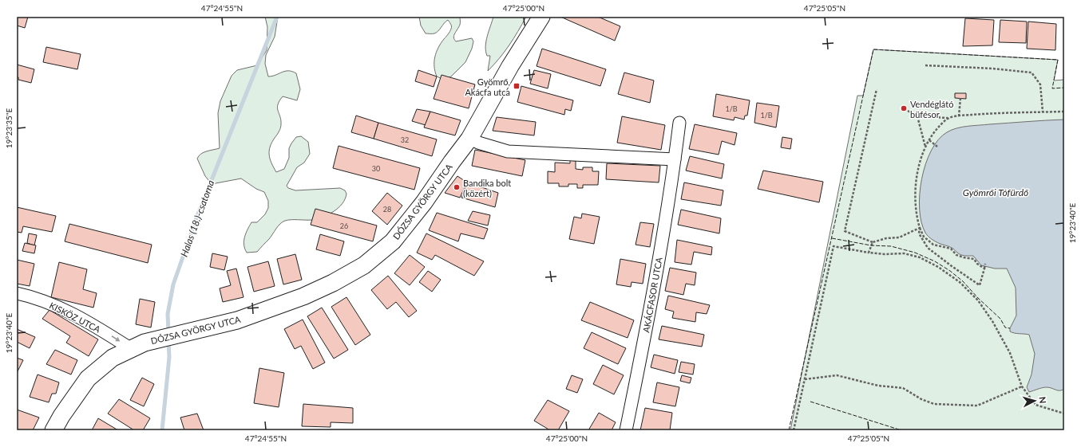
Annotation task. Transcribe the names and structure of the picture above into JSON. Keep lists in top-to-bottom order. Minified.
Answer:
{"streets":{"main road":["DÓZSA GYÖRGY UTCA"],"street":["AKÁCFASOR UTCA","KISKÖZ UTCA"]},"crossings":[["DÓZSA GYÖRGY UTCA","KISKÖZ UTCA"]],"one_way":["KISKÖZ UTCA"],"water":["Gyömrői Tófürdő","Halas (18.)-csatorna"],"places":{"transit":["Gyömrő, Akácfa utca"],"other":["Vendéglátó büfésor","Bandika bolt (közért)"]},"house_numbers":["1/B","1/B","32","30","28","26"],"north":"right","coordinates":["47°24'55\"N","47°25'00\"N","47°25'05\"N","19°23'35\"E","19°23'40\"E"]}
